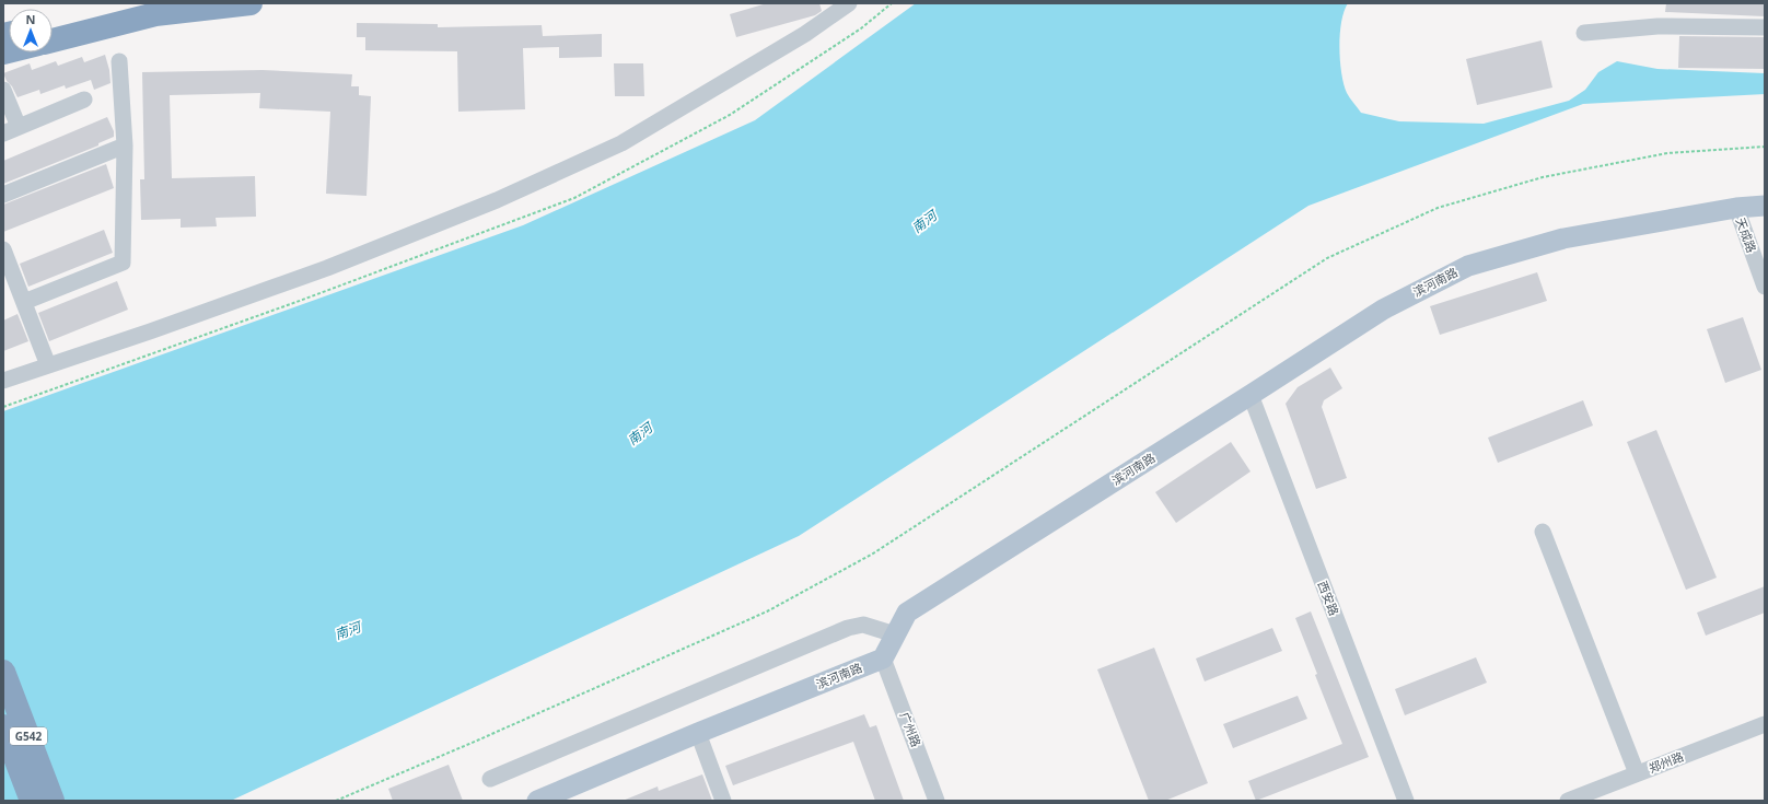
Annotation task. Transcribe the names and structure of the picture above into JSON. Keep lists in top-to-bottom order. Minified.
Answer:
{"streets":{"highway":["G542"],"main road":["滨河南路"],"street":["天成路","西安路","广州路","郑州路"]},"crossings":[["天成路","滨河南路"],["滨河南路","西安路"],["滨河南路","广州路"]],"water":["南河"],"north":"top"}
